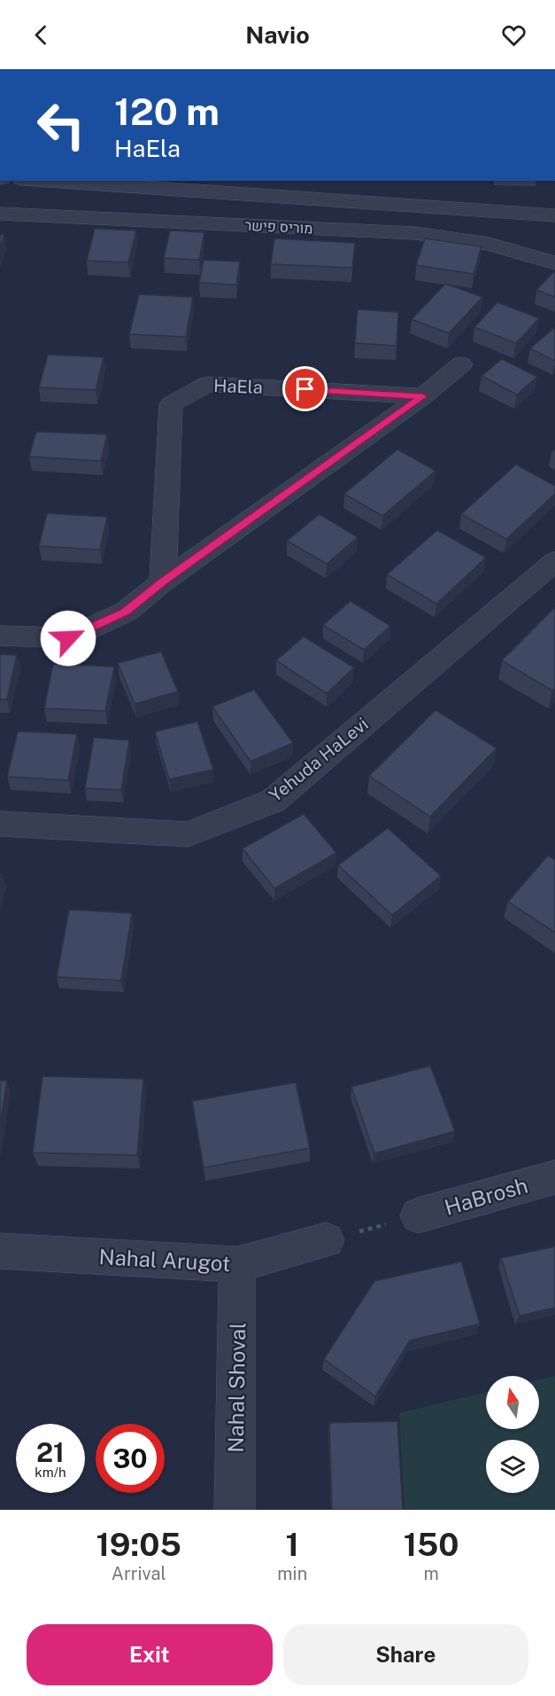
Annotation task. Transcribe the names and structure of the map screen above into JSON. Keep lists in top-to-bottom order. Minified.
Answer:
{"streets":{"street":["מוריס פישר","HaEla","Yehuda HaLevi","HaBrosh","Nahal Arugot","Nahal Shoval"]},"crossings":[["Nahal Arugot","Nahal Shoval"]],"north":"top","page":{"header":"Navio","turn":["120 m","HaEla"],"speed":"21 km/h","limit":"30","eta":["19:05","Arrival","1","min","150","m"],"buttons":["Exit","Share"]}}
